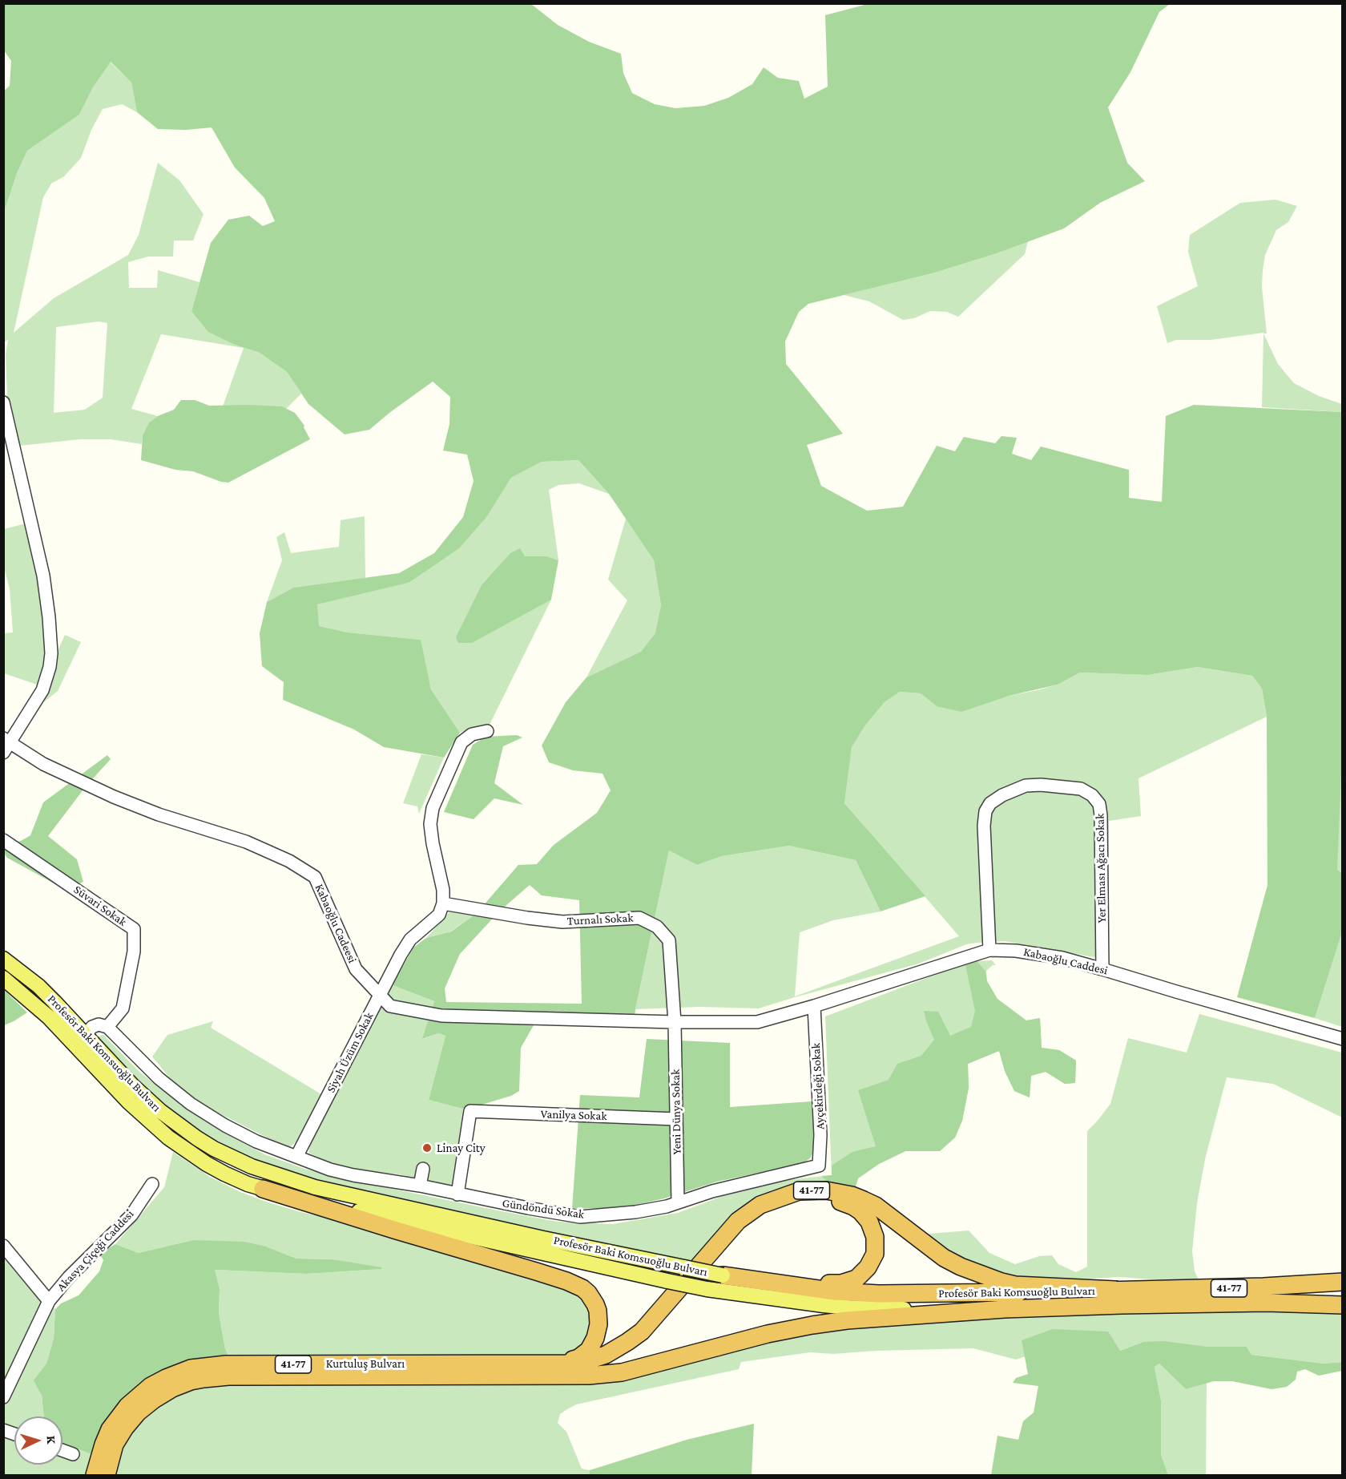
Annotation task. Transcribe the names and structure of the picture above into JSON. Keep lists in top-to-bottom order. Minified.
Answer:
{"streets":{"highway":["Profesör Baki Komsuoğlu Bulvarı","41-77","Kurtuluş Bulvarı"],"street":["Yer Elması Ağacı Sokak","Süvari Sokak","Turnalı Sokak","Kabaoğlu Cadeesi","Kabaoğlu Caddesi","Siyah Üzüm Sokak","Ayçekirdeği Sokak","Yeni Dünya Sokak","Vanilya Sokak","Gündöndü Sokak","Akasya Çiçeği Caddesi"]},"crossings":[["Yer Elması Ağacı Sokak","Kabaoğlu Caddesi"],["Turnalı Sokak","Kabaoğlu Cadeesi"],["Turnalı Sokak","Kabaoğlu Caddesi"],["Turnalı Sokak","Siyah Üzüm Sokak"],["Turnalı Sokak","Yeni Dünya Sokak"],["Kabaoğlu Cadeesi","Kabaoğlu Caddesi"],["Kabaoğlu Cadeesi","Siyah Üzüm Sokak"],["Kabaoğlu Cadeesi","Yeni Dünya Sokak"],["Kabaoğlu Caddesi","Ayçekirdeği Sokak"],["Kabaoğlu Caddesi","Yeni Dünya Sokak"],["Siyah Üzüm Sokak","Gündöndü Sokak"],["Profesör Baki Komsuoğlu Bulvarı","41-77"],["Ayçekirdeği Sokak","Gündöndü Sokak"],["Yeni Dünya Sokak","Vanilya Sokak"],["Yeni Dünya Sokak","Gündöndü Sokak"],["Vanilya Sokak","Gündöndü Sokak"],["41-77","Kurtuluş Bulvarı"]],"places":["Linay City"],"north":"right"}
